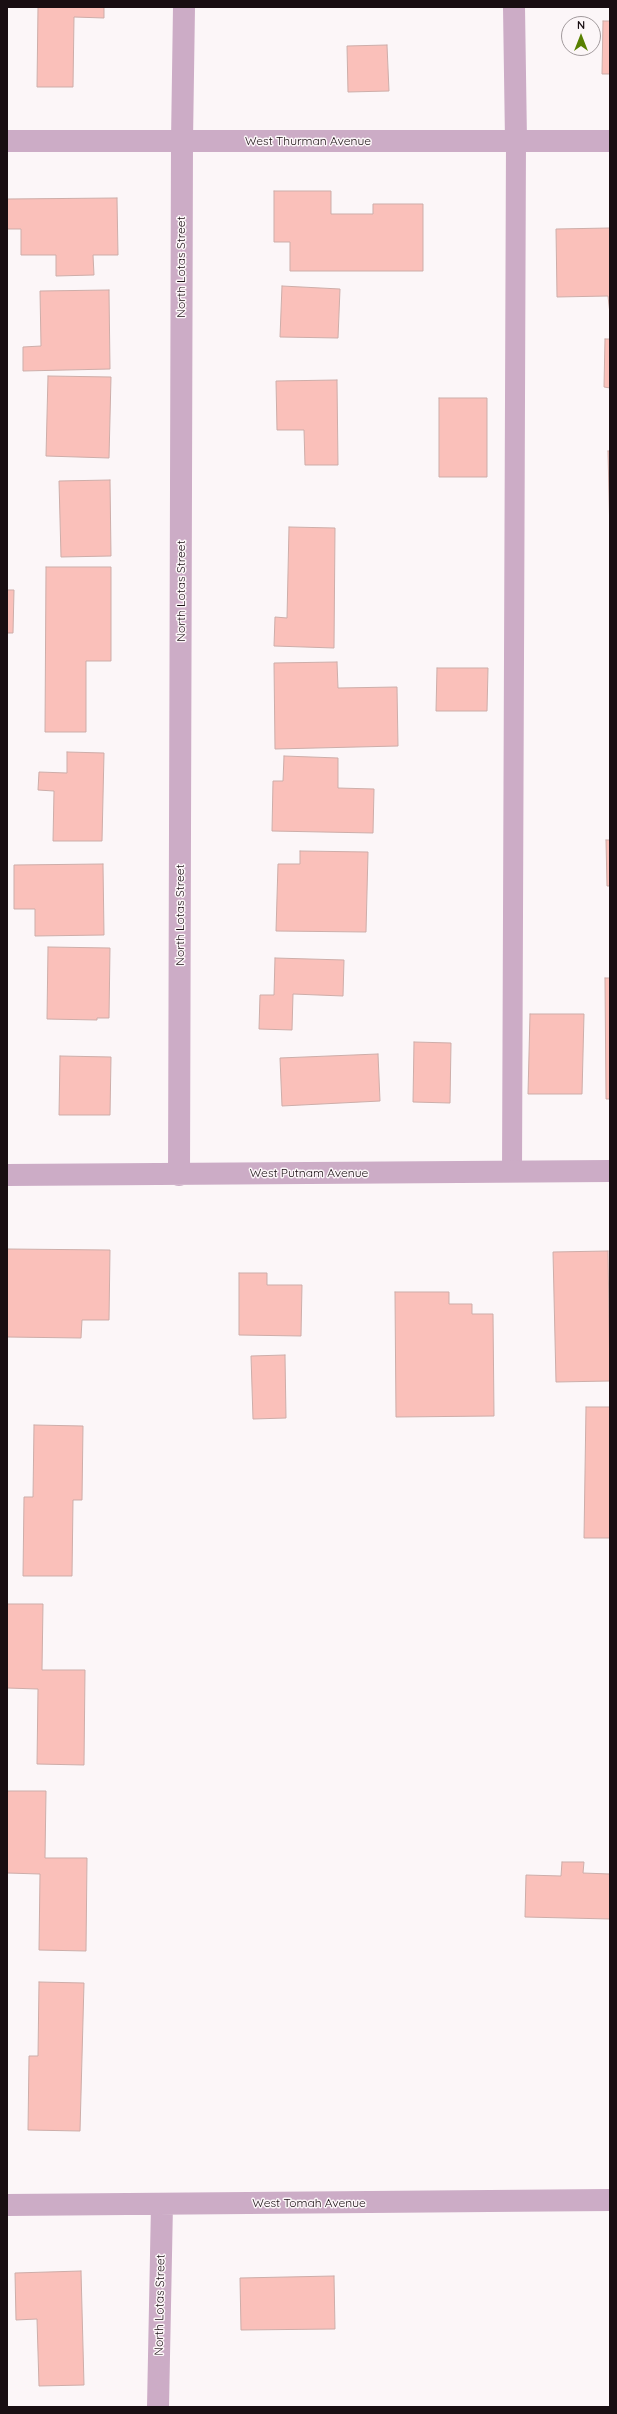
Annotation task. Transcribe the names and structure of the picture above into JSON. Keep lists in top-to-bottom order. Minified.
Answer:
{"streets":{"street":["West Thurman Avenue","North Lotas Street","West Putnam Avenue","West Tomah Avenue"]},"crossings":[["West Thurman Avenue","North Lotas Street"],["North Lotas Street","West Putnam Avenue"],["North Lotas Street","West Tomah Avenue"]],"north":"top"}
